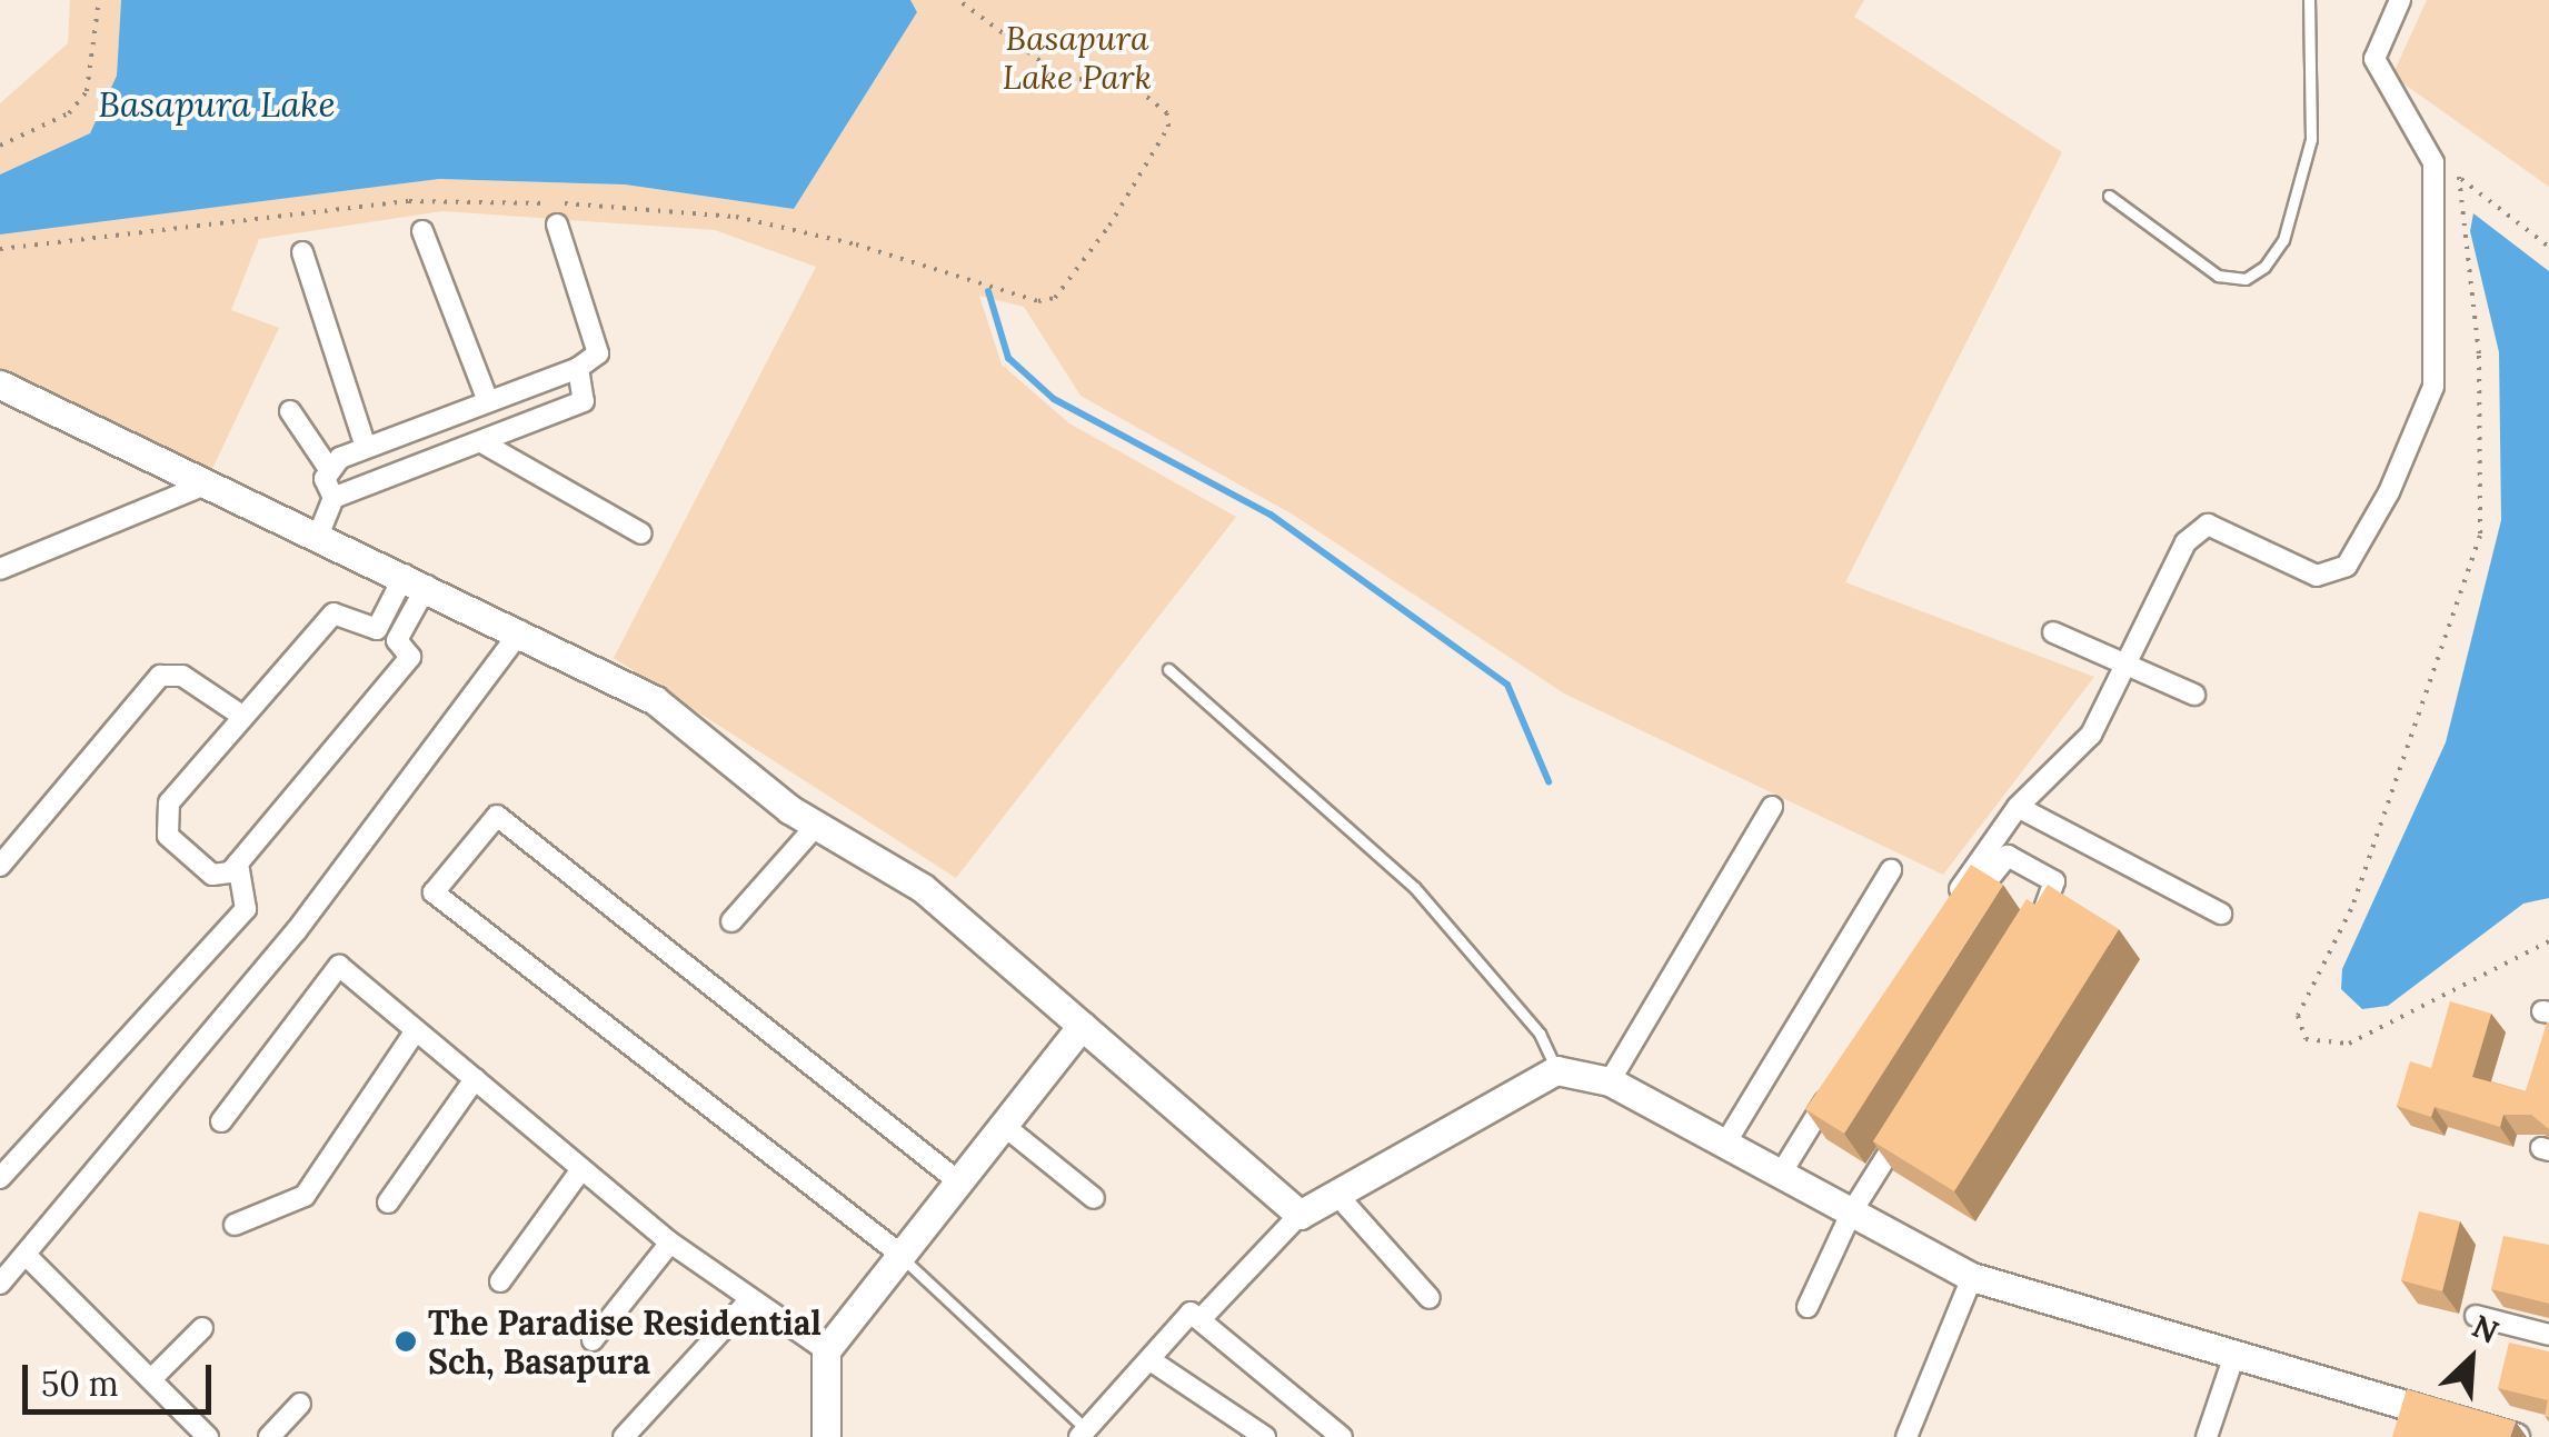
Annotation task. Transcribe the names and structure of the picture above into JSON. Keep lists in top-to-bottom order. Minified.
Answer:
{"water":["Basapura Lake"],"parks":["Basapura Lake Park"],"places":["The Paradise Residential Sch, Basapura"],"scale_bar":"50 m","north":"top right"}
